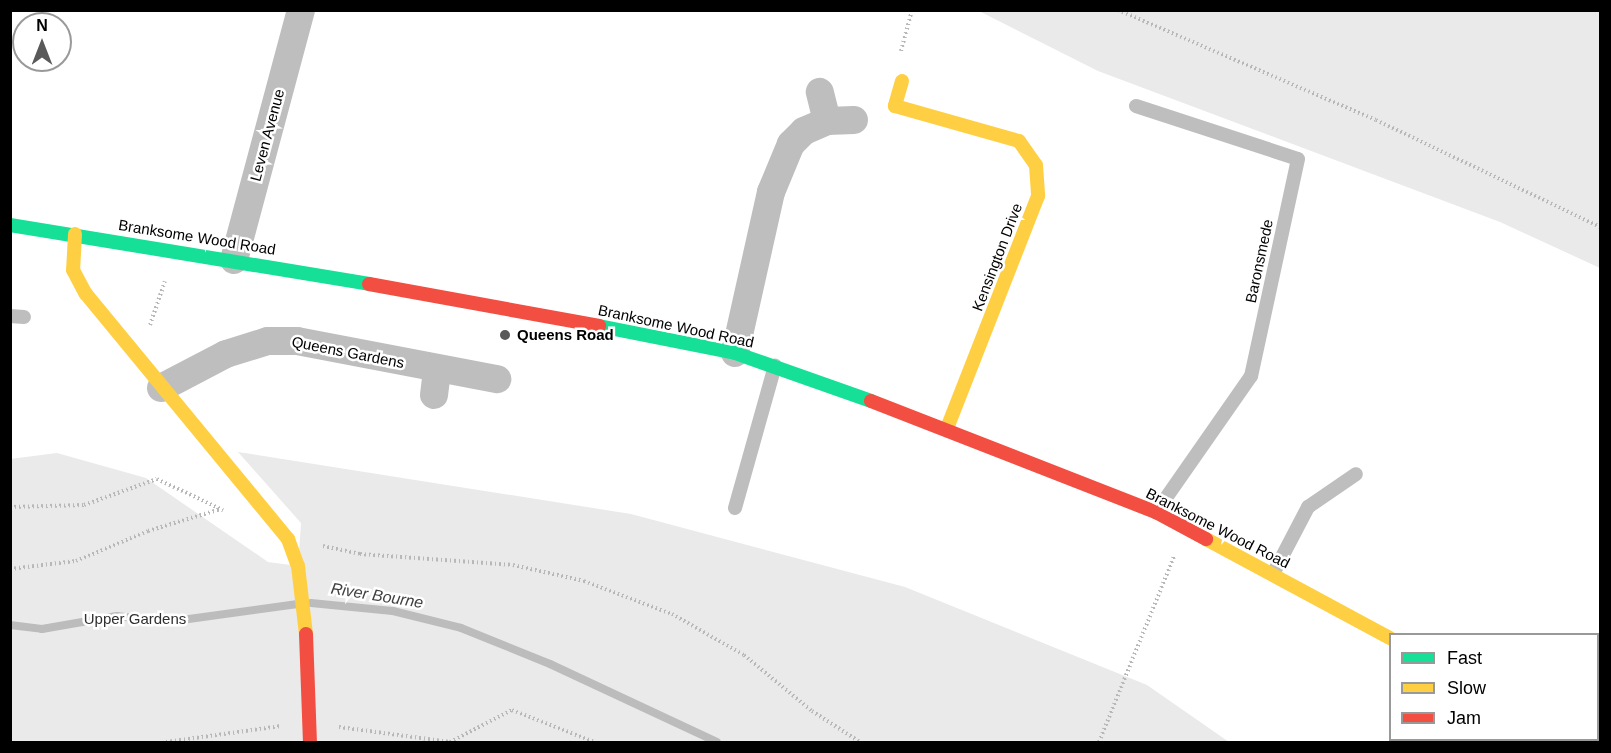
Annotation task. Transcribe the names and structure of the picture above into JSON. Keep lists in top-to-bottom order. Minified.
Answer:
{"streets":{"street":["Leven Avenue","Branksome Wood Road","Kensington Drive","Queens Gardens"],"lane":["Baronsmede"]},"crossings":[["Leven Avenue","Branksome Wood Road"],["Branksome Wood Road","Kensington Drive"],["Branksome Wood Road","Baronsmede"]],"water":["River Bourne"],"parks":["Upper Gardens"],"places":["Queens Road"],"legend":["Fast","Slow","Jam"],"north":"top"}
